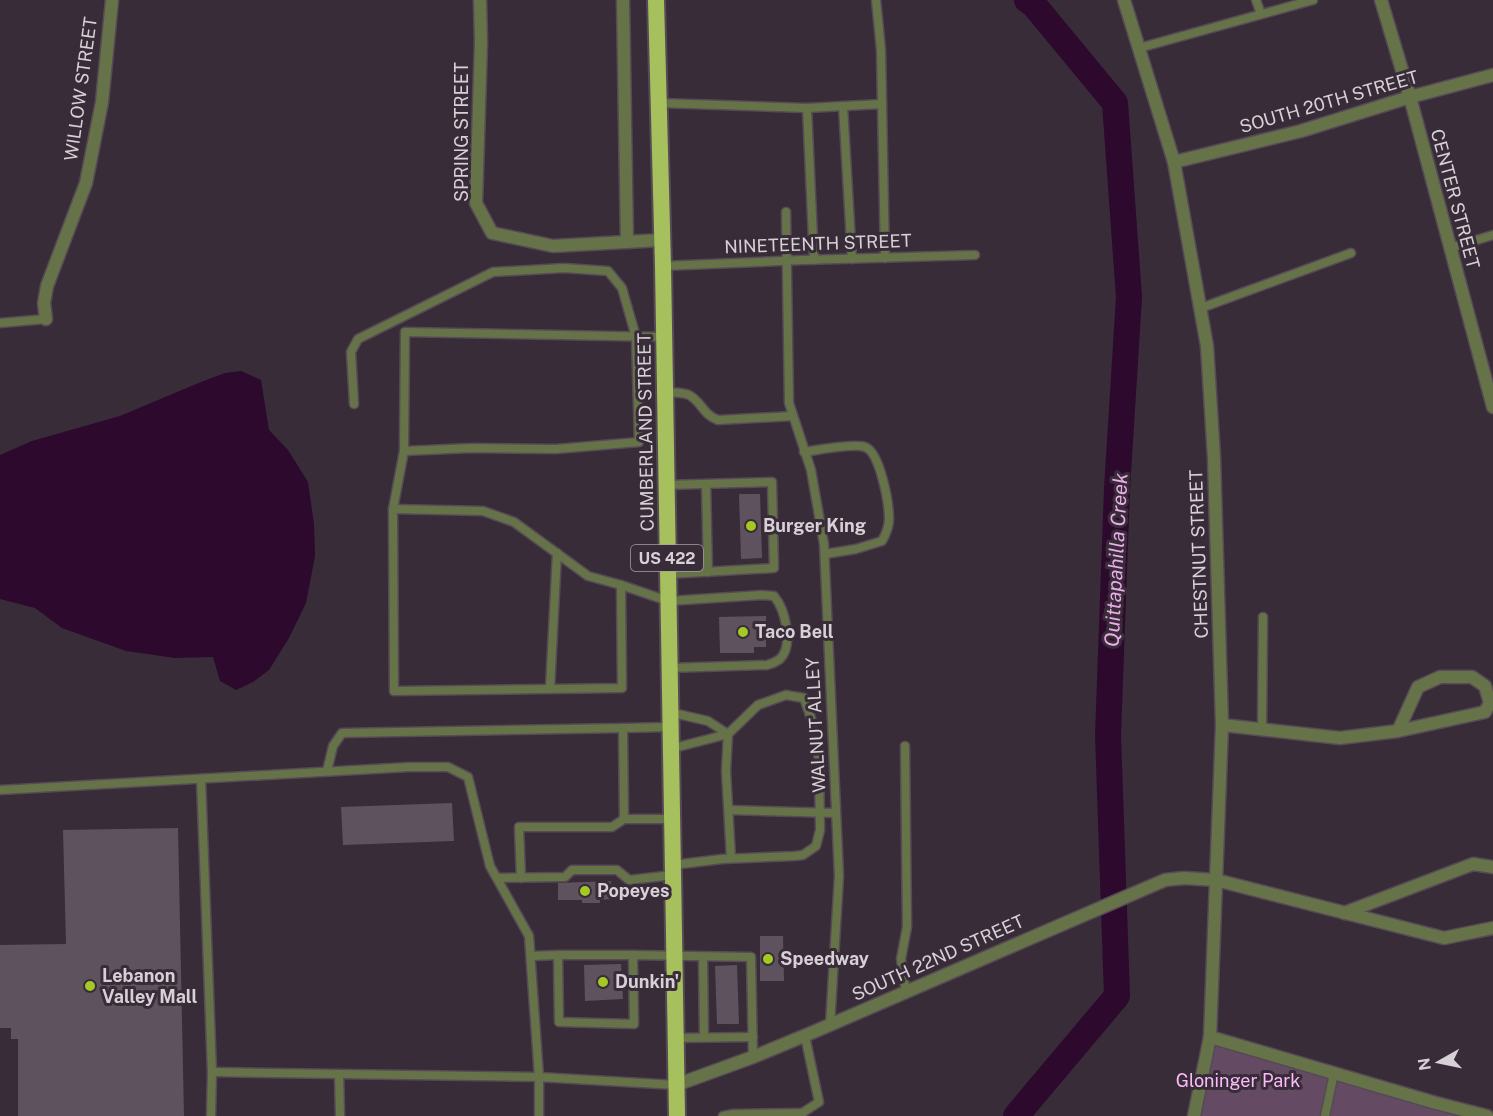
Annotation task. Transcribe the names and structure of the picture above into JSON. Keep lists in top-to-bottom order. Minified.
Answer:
{"streets":{"highway":["CUMBERLAND STREET","US 422"],"street":["WILLOW STREET","SOUTH 20TH STREET","SPRING STREET","CENTER STREET","CHESTNUT STREET","SOUTH 22ND STREET"],"lane":["NINETEENTH STREET","WALNUT ALLEY"]},"crossings":[["SOUTH 20TH STREET","CENTER STREET"],["SOUTH 20TH STREET","CHESTNUT STREET"],["SPRING STREET","CUMBERLAND STREET"],["NINETEENTH STREET","CUMBERLAND STREET"],["NINETEENTH STREET","WALNUT ALLEY"],["CUMBERLAND STREET","SOUTH 22ND STREET"],["CHESTNUT STREET","SOUTH 22ND STREET"],["WALNUT ALLEY","SOUTH 22ND STREET"]],"water":["Quittapahilla Creek"],"parks":["Gloninger Park"],"places":["Burger King","Taco Bell","Popeyes","Speedway","Dunkin'","Lebanon Valley Mall"],"north":"left"}
